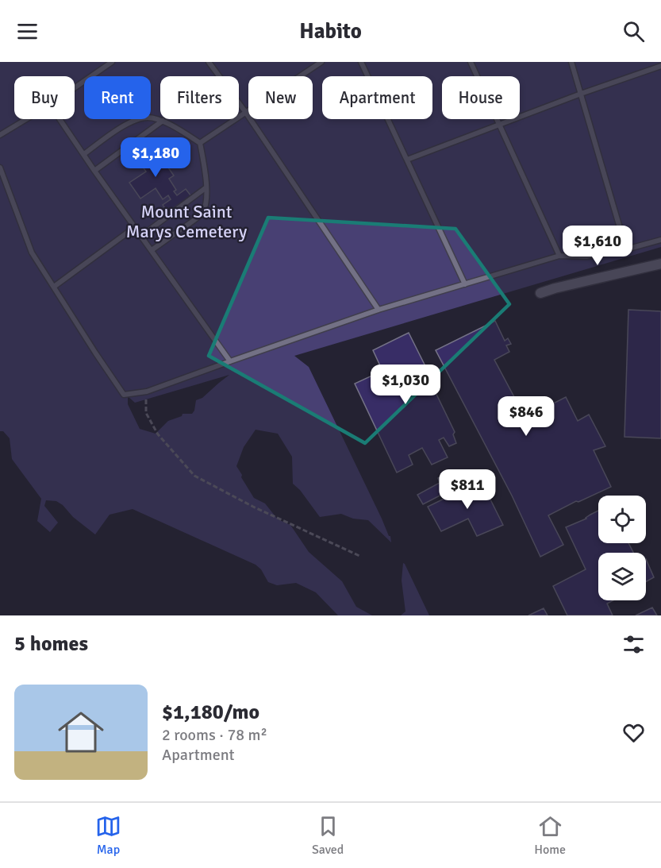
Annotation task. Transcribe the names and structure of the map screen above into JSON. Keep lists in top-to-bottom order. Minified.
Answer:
{"parks":["Mount Saint Marys Cemetery"],"page":{"header":"Habito","chip":["Buy","Rent","Filters","New","Apartment","House"],"price":["$1,180","$1,610","$1,030","$846","$811"],"heading":"5 homes","list":[{"name":"$1,180/mo","note":"2 rooms · 78 m² · Apartment"}],"tabs":["Map","Saved","Home"]}}
